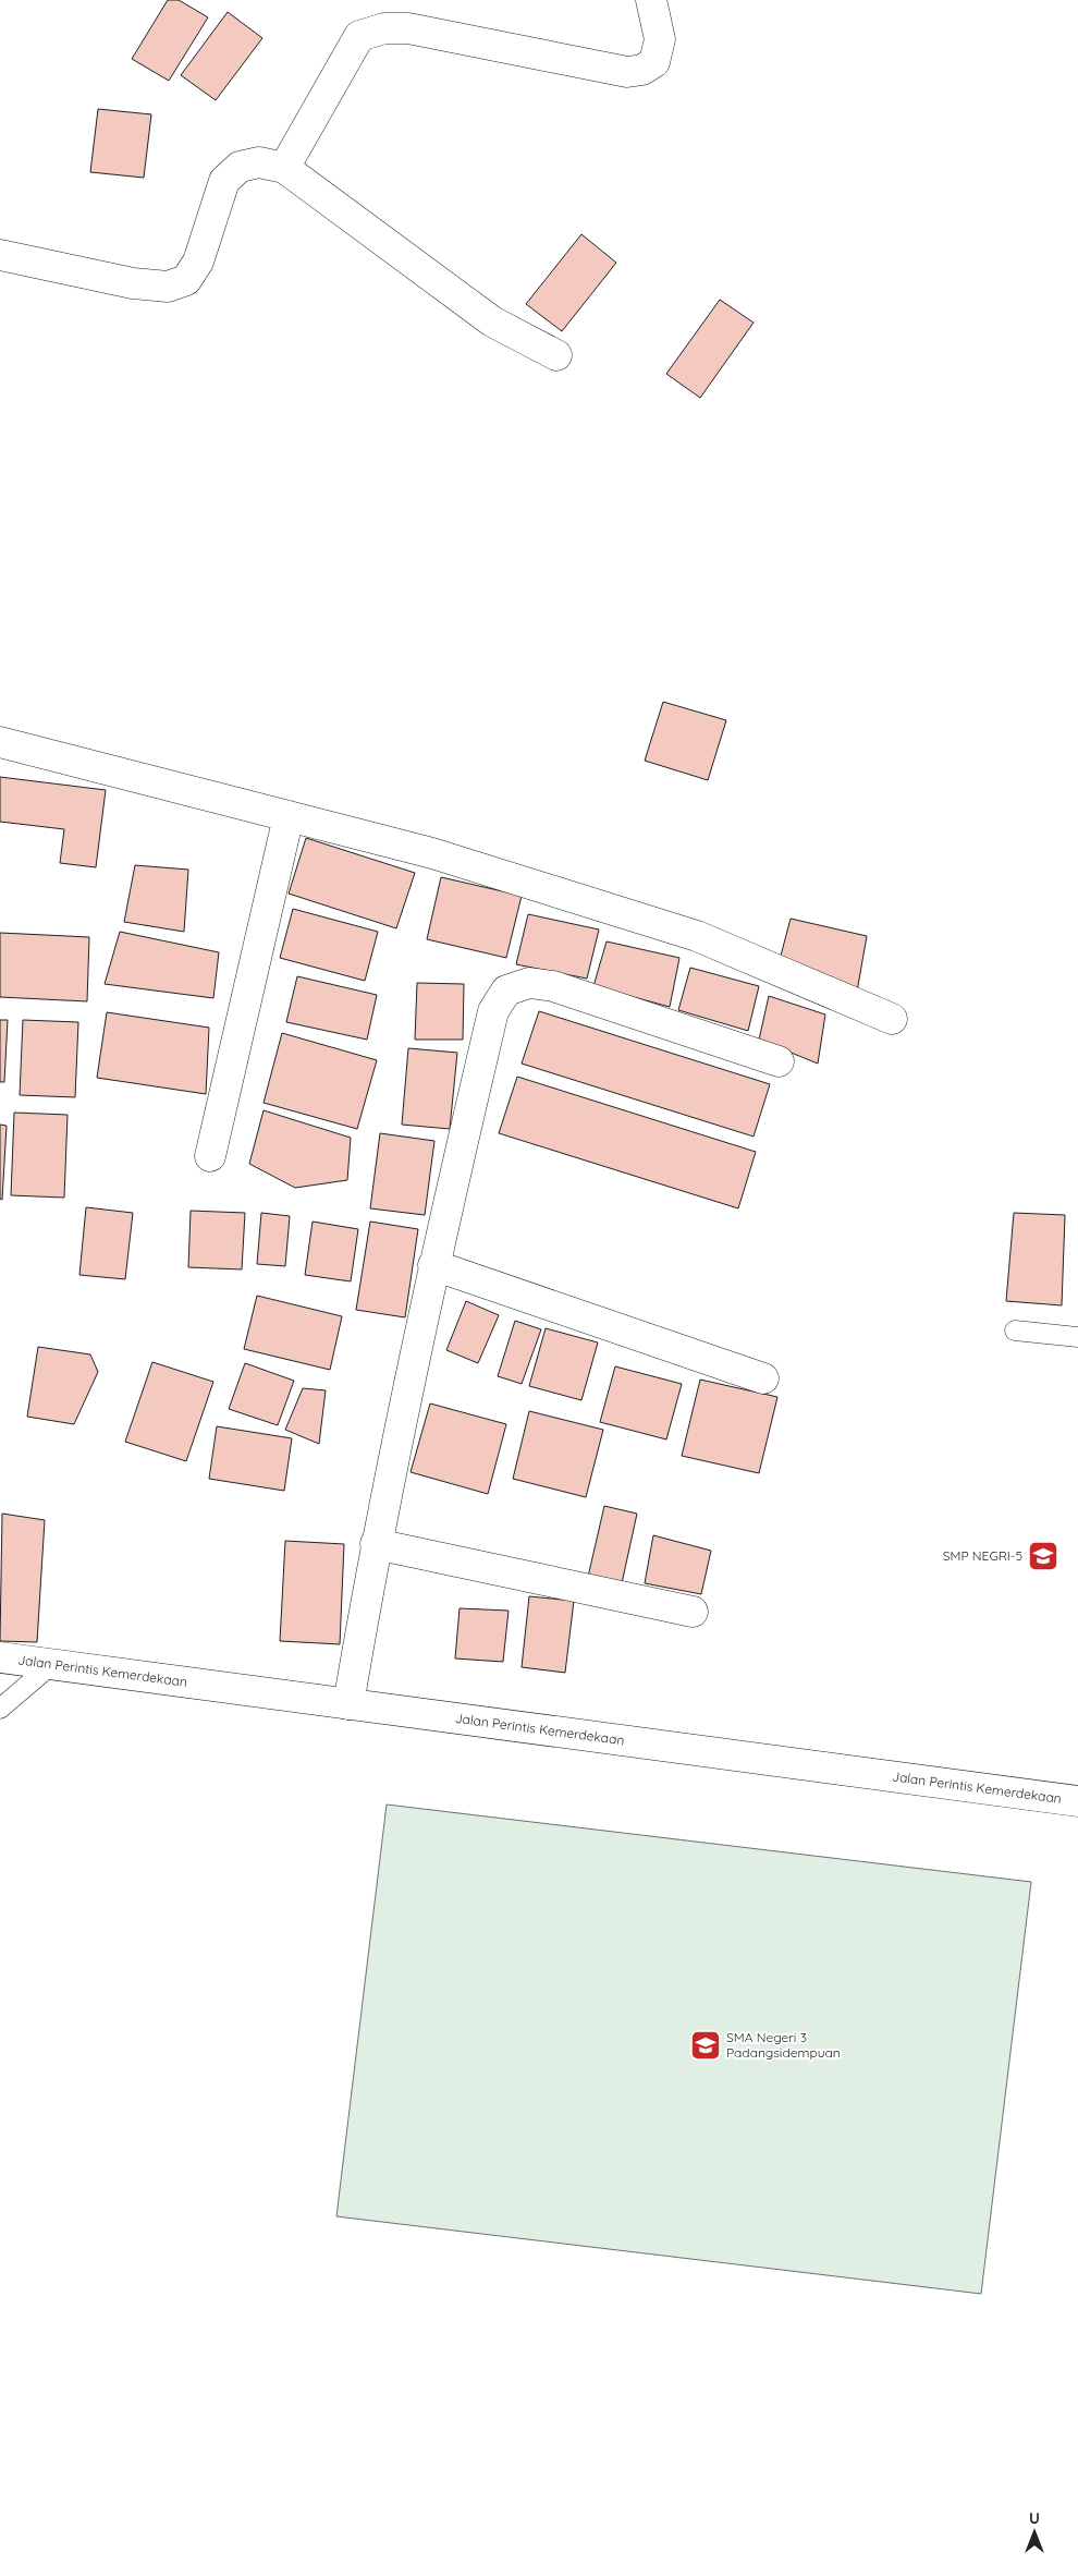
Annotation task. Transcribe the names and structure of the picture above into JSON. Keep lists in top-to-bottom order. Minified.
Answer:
{"streets":{"street":["Jalan Perintis Kemerdekaan"]},"places":{"school or university":["SMP NEGRI-5","SMA Negeri 3 Padangsidempuan"]},"north":"top"}
